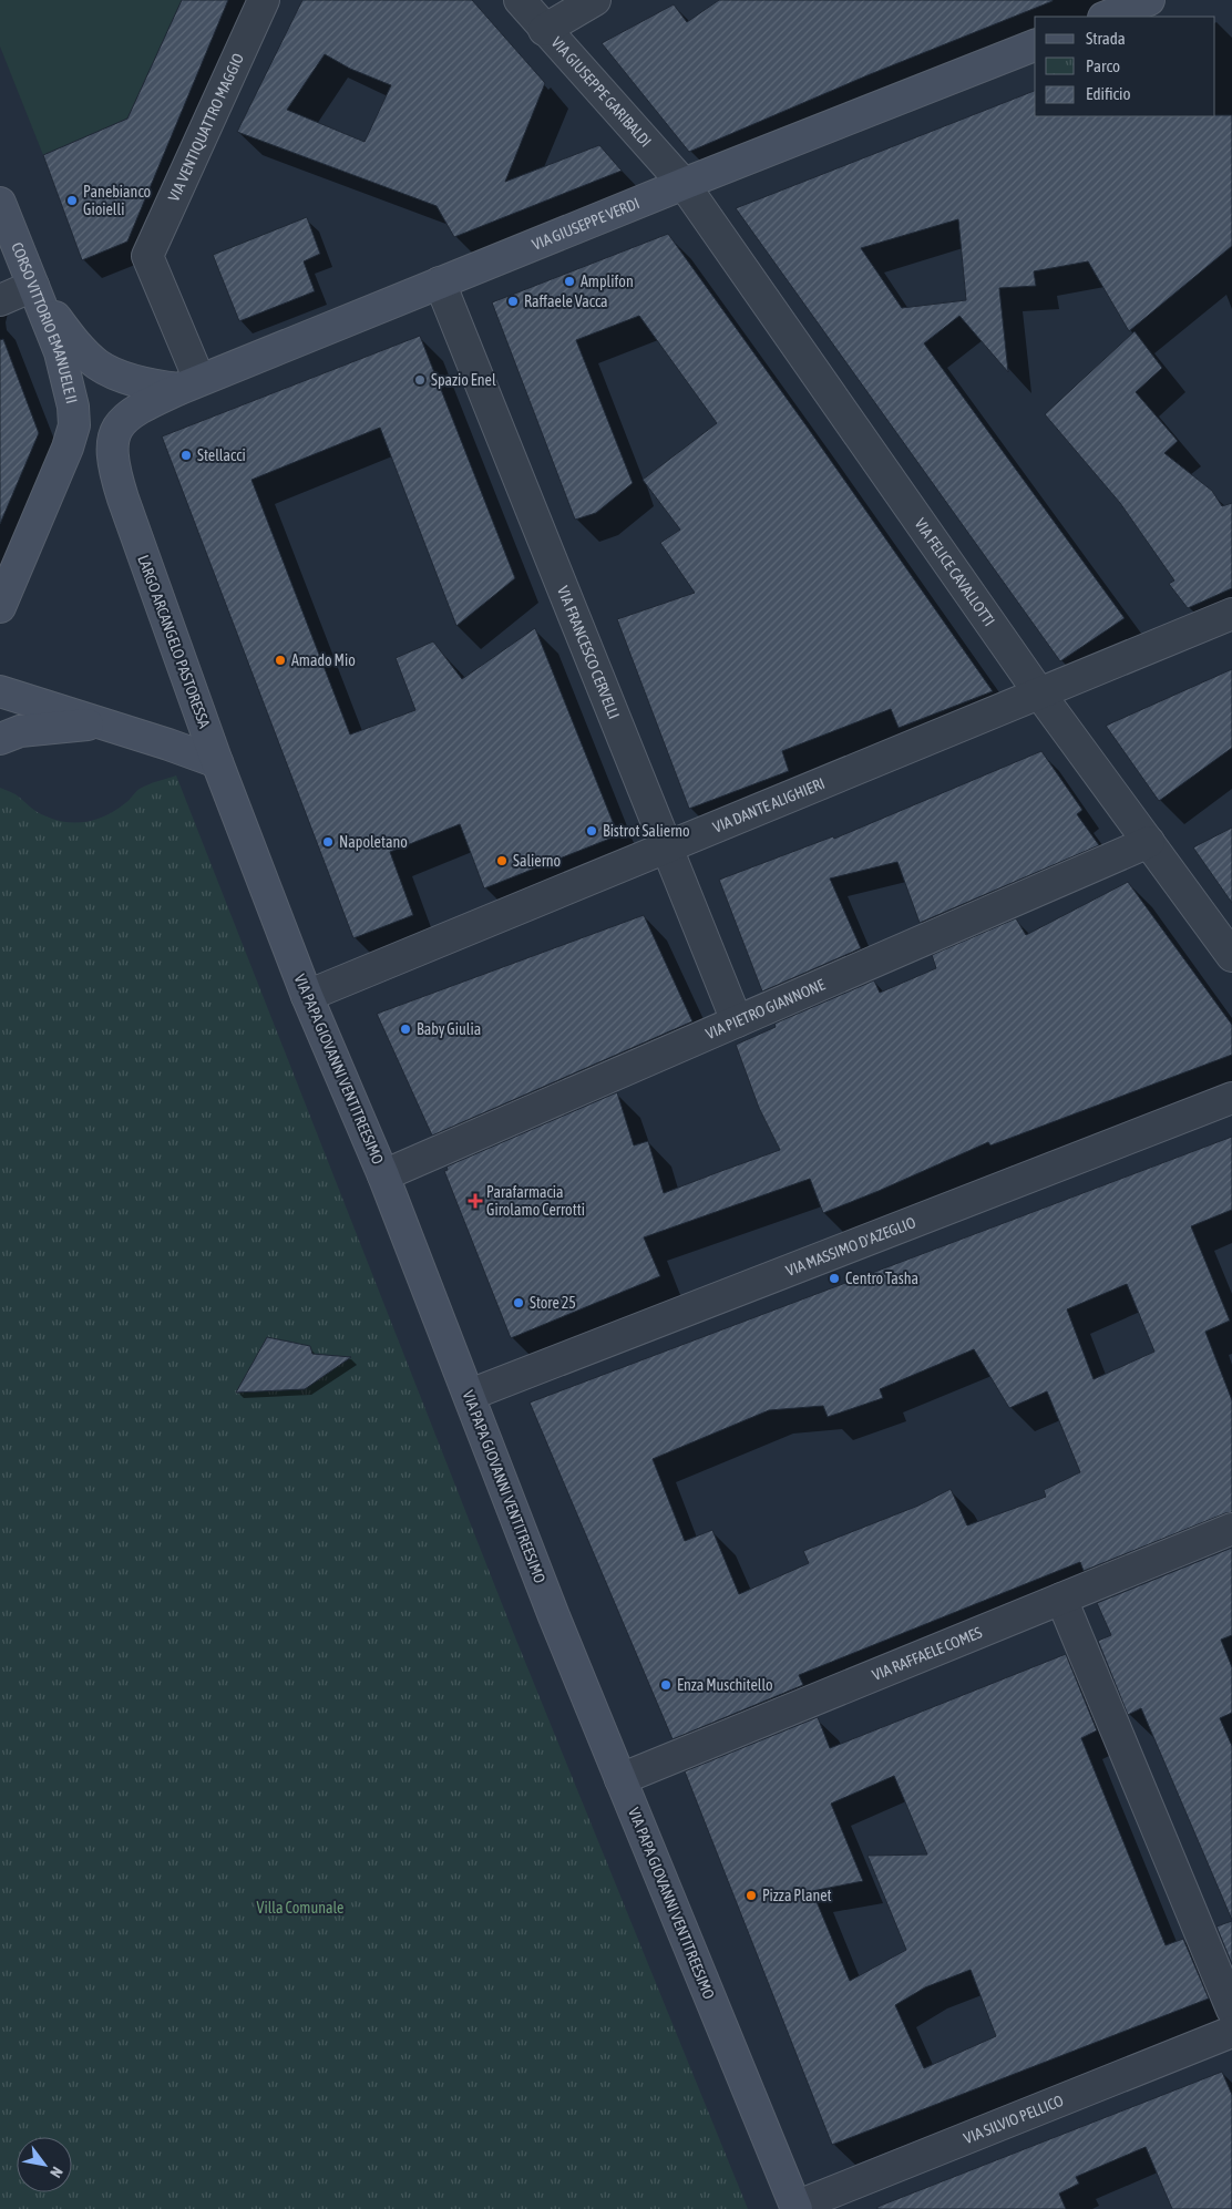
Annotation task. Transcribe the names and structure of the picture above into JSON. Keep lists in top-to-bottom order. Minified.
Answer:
{"streets":{"street":["VIA GIUSEPPE GARIBALDI","VIA VENTIQUATTRO MAGGIO","VIA GIUSEPPE VERDI","CORSO VITTORIO EMANUELE II","VIA FELICE CAVALLOTTI","LARGO ARCANGELO PASTORESSA","VIA FRANCESCO CERVELLI","VIA DANTE ALIGHIERI","VIA PIETRO GIANNONE","VIA PAPA GIOVANNI VENTITREESIMO","VIA MASSIMO D'AZEGLIO","VIA RAFFAELE COMES","VIA SILVIO PELLICO"]},"crossings":[["VIA GIUSEPPE GARIBALDI","VIA GIUSEPPE VERDI"],["VIA GIUSEPPE GARIBALDI","VIA FELICE CAVALLOTTI"],["VIA VENTIQUATTRO MAGGIO","VIA GIUSEPPE VERDI"],["VIA GIUSEPPE VERDI","VIA FELICE CAVALLOTTI"],["VIA GIUSEPPE VERDI","LARGO ARCANGELO PASTORESSA"],["VIA GIUSEPPE VERDI","VIA FRANCESCO CERVELLI"],["VIA FELICE CAVALLOTTI","VIA DANTE ALIGHIERI"],["VIA FELICE CAVALLOTTI","VIA PIETRO GIANNONE"],["LARGO ARCANGELO PASTORESSA","VIA PAPA GIOVANNI VENTITREESIMO"],["VIA FRANCESCO CERVELLI","VIA DANTE ALIGHIERI"],["VIA FRANCESCO CERVELLI","VIA PIETRO GIANNONE"],["VIA DANTE ALIGHIERI","VIA PAPA GIOVANNI VENTITREESIMO"],["VIA PIETRO GIANNONE","VIA PAPA GIOVANNI VENTITREESIMO"],["VIA PAPA GIOVANNI VENTITREESIMO","VIA MASSIMO D'AZEGLIO"],["VIA PAPA GIOVANNI VENTITREESIMO","VIA RAFFAELE COMES"],["VIA PAPA GIOVANNI VENTITREESIMO","VIA SILVIO PELLICO"]],"parks":["Villa Comunale"],"places":{"other":["Panebianco Gioielli","Amplifon","Raffaele Vacca","Spazio Enel","Stellacci","Amado Mio","Bistrot Salierno","Napoletano","Salierno","Baby Giulia","Centro Tasha","Store 25","Enza Muschitello","Pizza Planet"],"health":["Parafarmacia Girolamo Cerrotti"]},"legend":["Strada","Parco","Edificio"],"north":"bottom right"}
